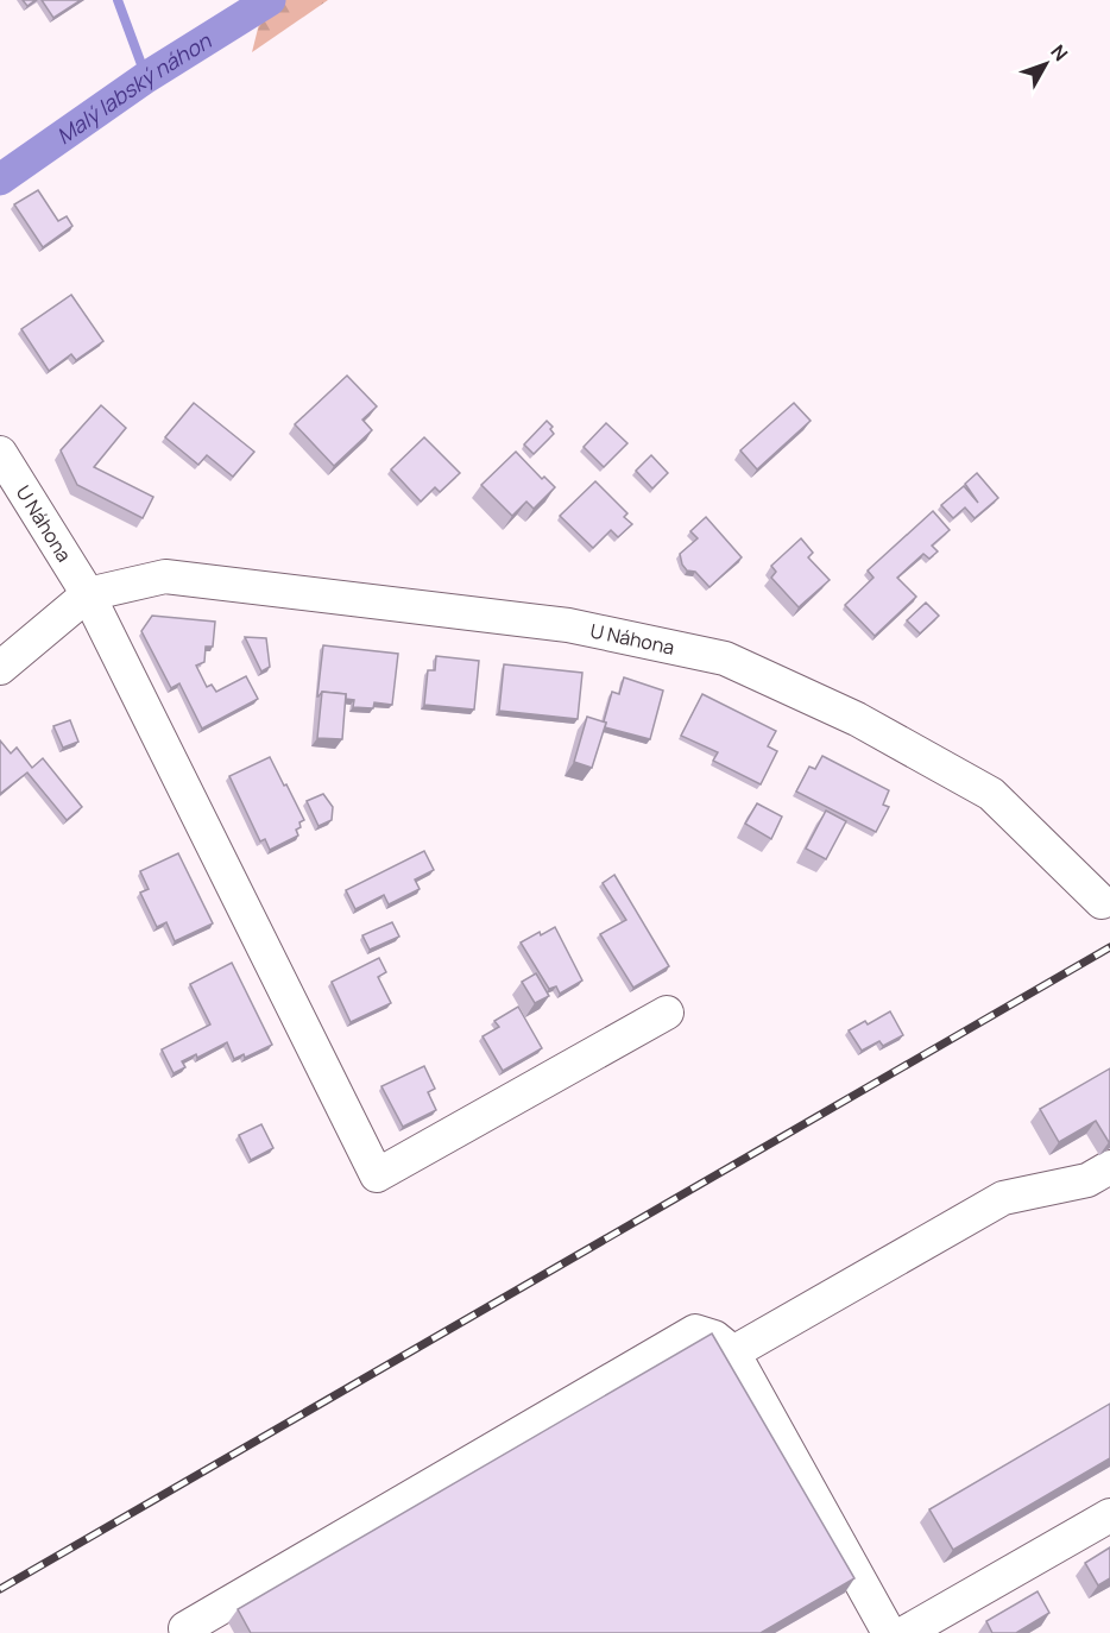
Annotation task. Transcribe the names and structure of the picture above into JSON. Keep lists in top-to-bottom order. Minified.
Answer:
{"streets":{"street":["U Náhona"]},"water":["Malý labský náhon"],"north":"top right"}
